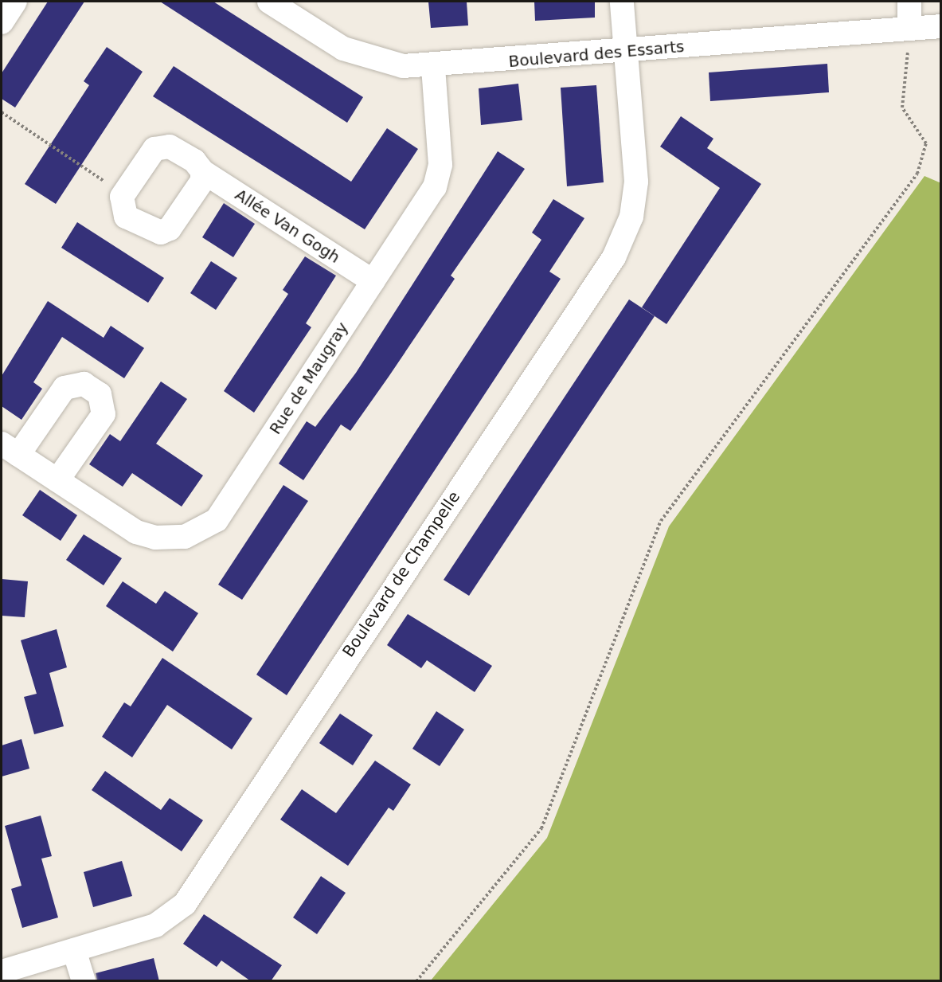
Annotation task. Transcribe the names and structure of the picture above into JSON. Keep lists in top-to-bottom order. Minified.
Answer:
{"streets":{"street":["Boulevard des Essarts","Allée Van Gogh","Rue de Maugray","Boulevard de Champelle"]},"crossings":[["Boulevard des Essarts","Rue de Maugray"],["Boulevard des Essarts","Boulevard de Champelle"],["Allée Van Gogh","Rue de Maugray"]]}
